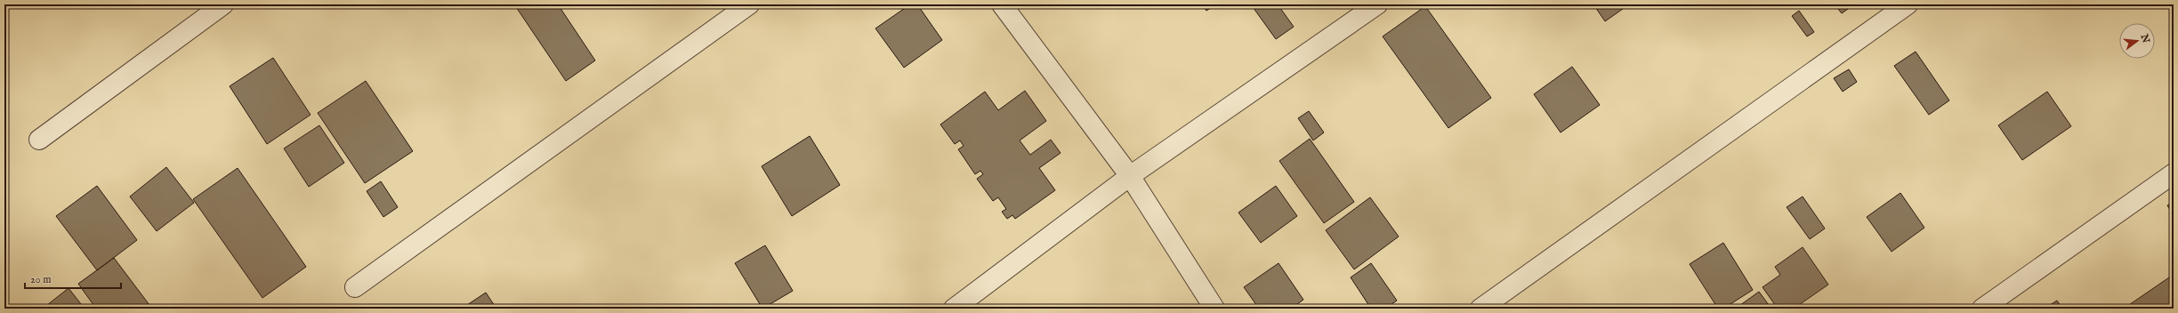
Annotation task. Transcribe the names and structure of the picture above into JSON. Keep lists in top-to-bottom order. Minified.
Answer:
{"scale_bar":"20 m","north":"right"}
